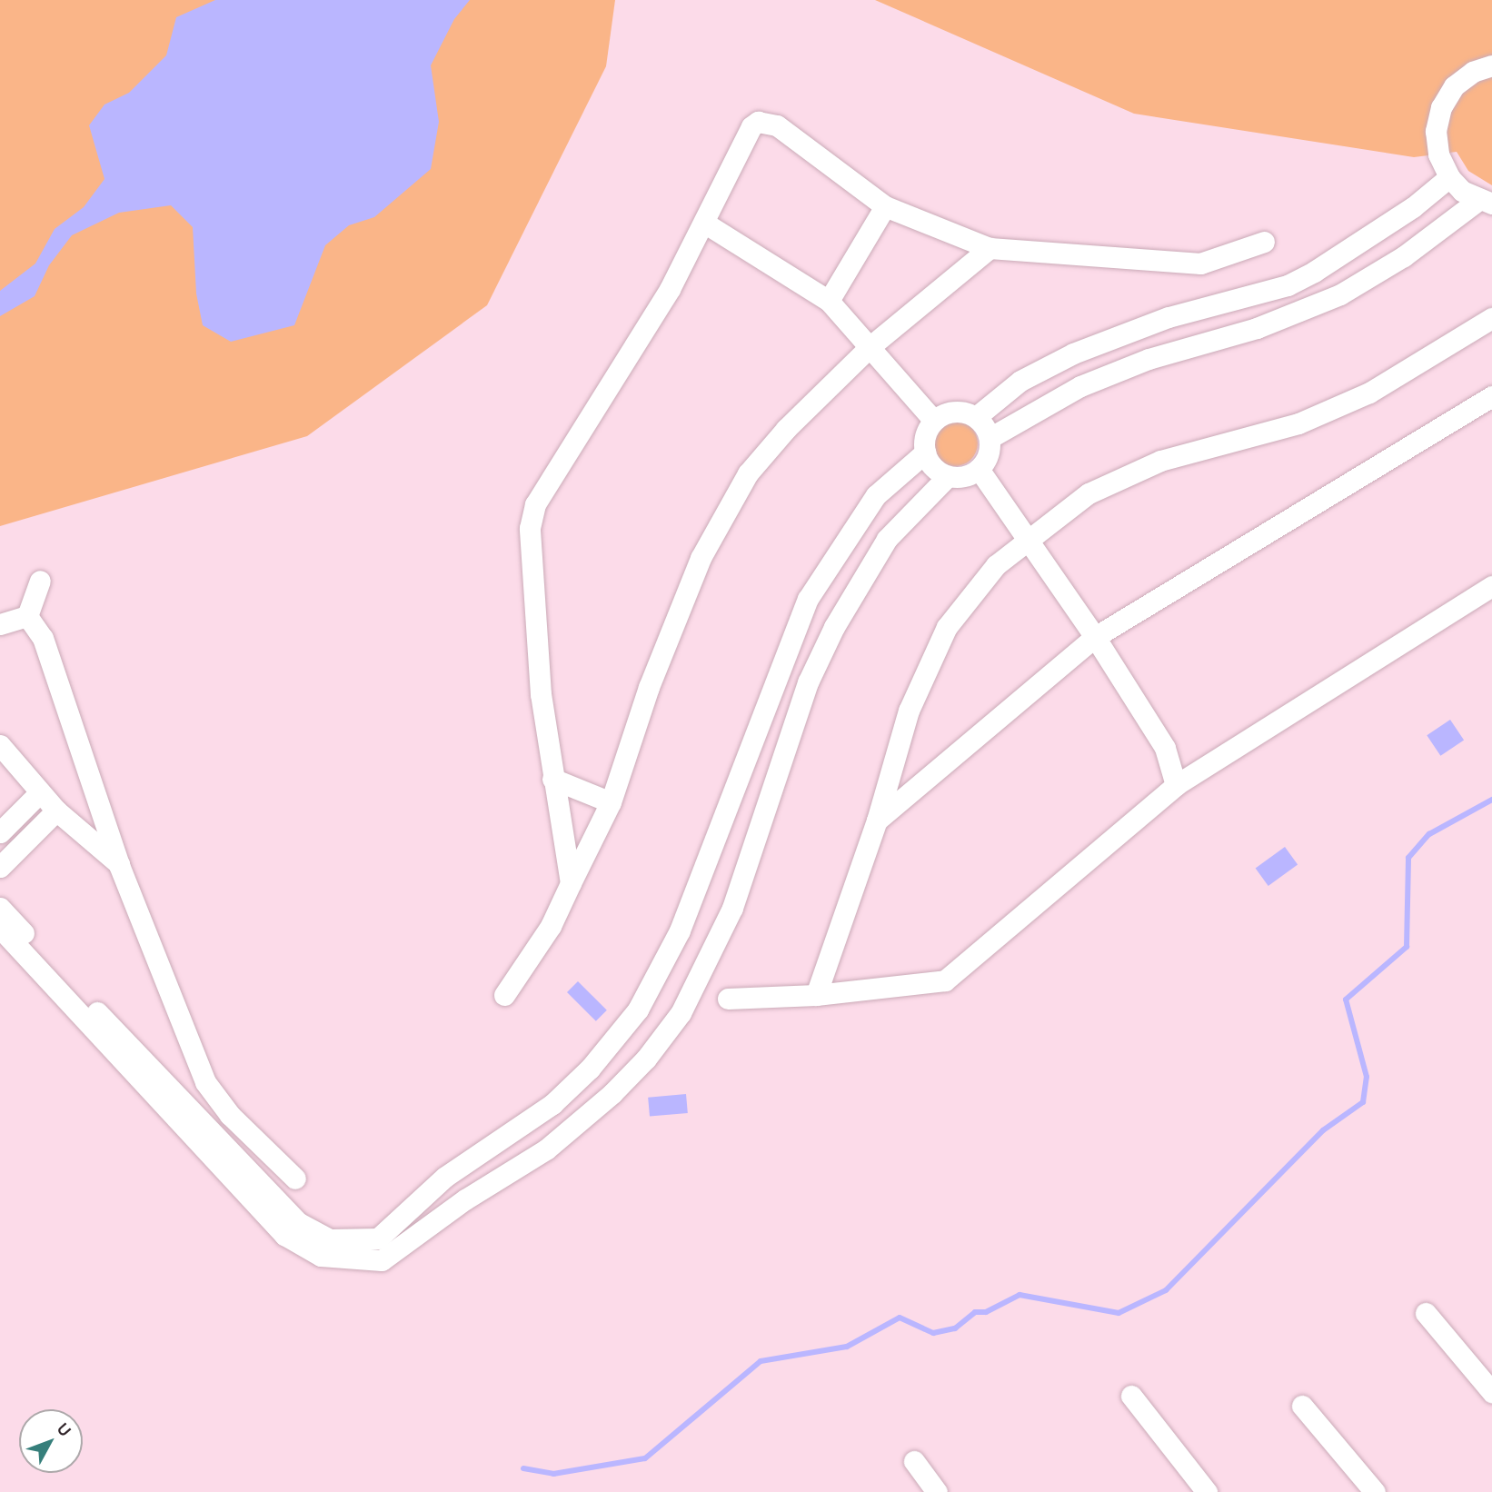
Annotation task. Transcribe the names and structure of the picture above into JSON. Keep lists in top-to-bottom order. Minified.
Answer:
{"north":"top right"}
